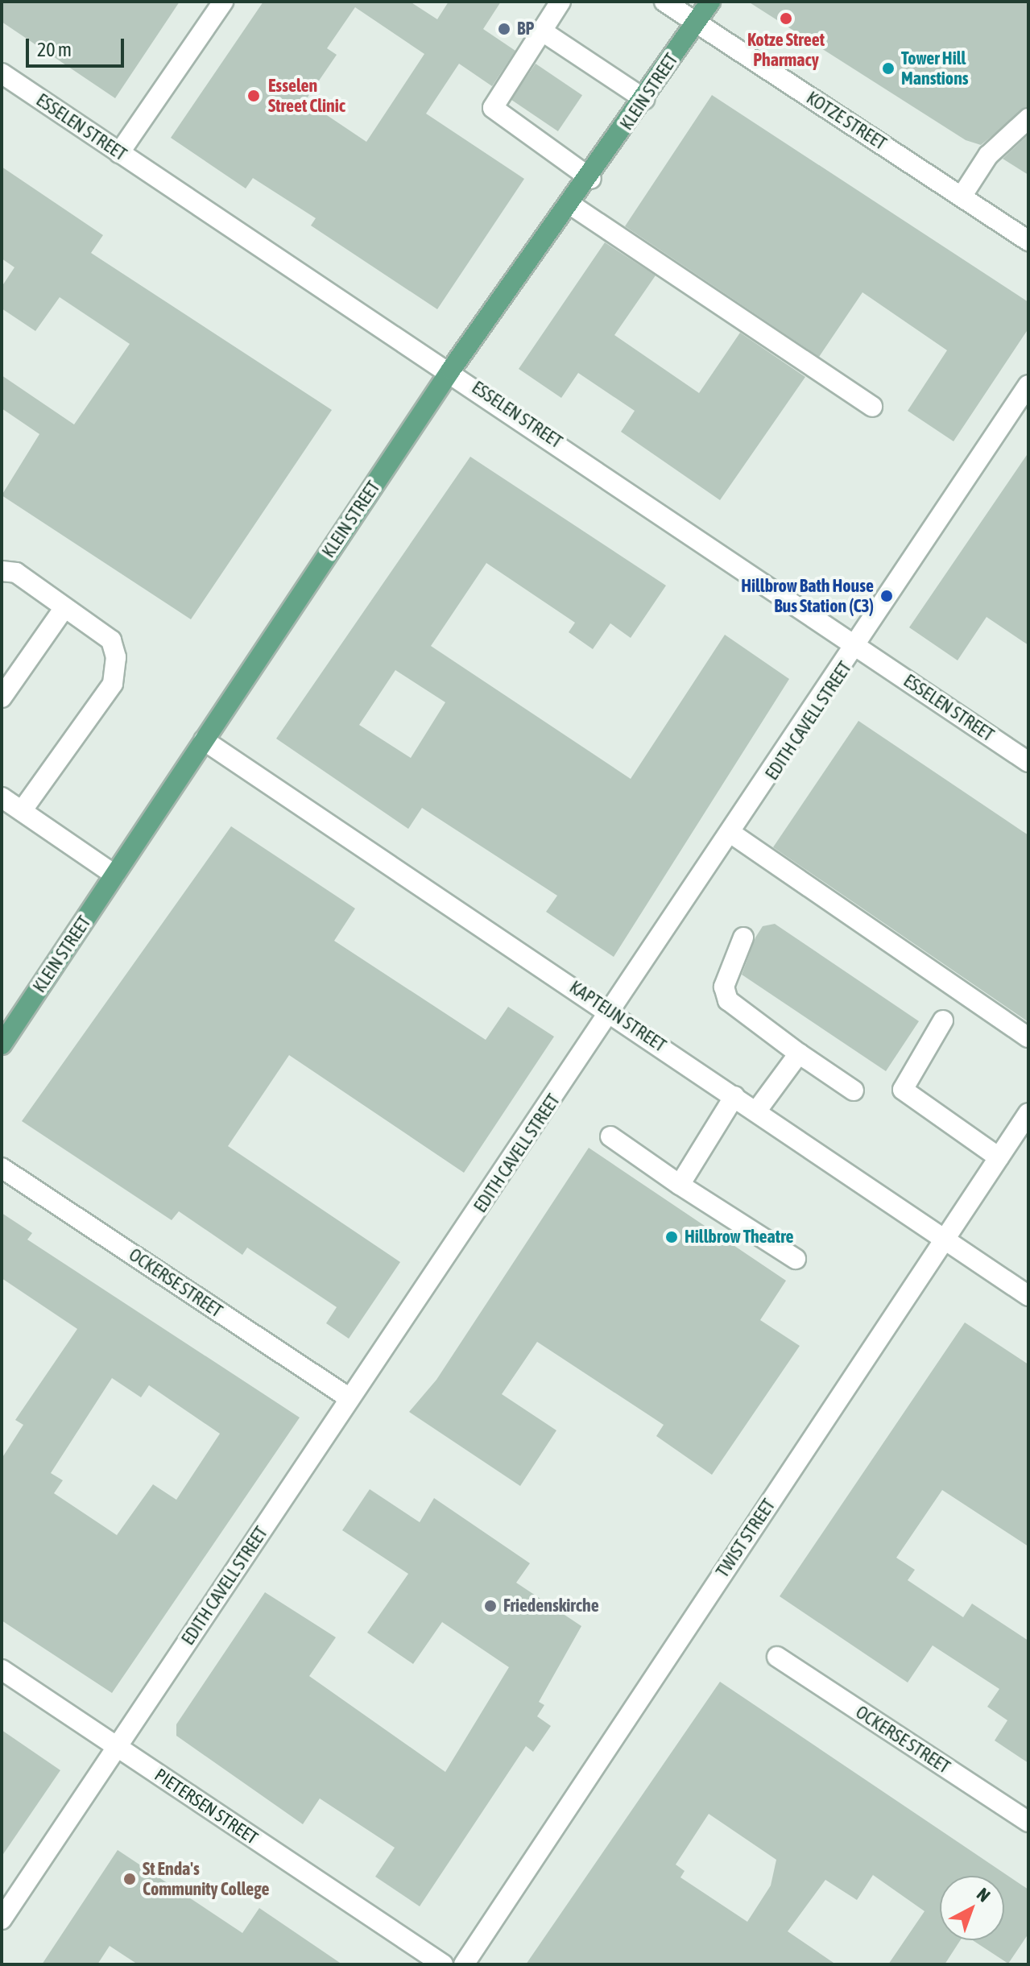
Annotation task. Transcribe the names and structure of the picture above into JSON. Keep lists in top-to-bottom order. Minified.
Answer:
{"streets":{"main road":["KLEIN STREET"],"street":["KOTZE STREET","ESSELEN STREET","EDITH CAVELL STREET","KAPTEIJN STREET","OCKERSE STREET","TWIST STREET","PIETERSEN STREET"]},"crossings":[["KLEIN STREET","KOTZE STREET"],["KLEIN STREET","ESSELEN STREET"],["KLEIN STREET","KAPTEIJN STREET"],["ESSELEN STREET","EDITH CAVELL STREET"],["EDITH CAVELL STREET","KAPTEIJN STREET"],["EDITH CAVELL STREET","OCKERSE STREET"],["EDITH CAVELL STREET","PIETERSEN STREET"],["KAPTEIJN STREET","TWIST STREET"]],"places":["Kotze Street Pharmacy","BP","Tower Hill Manstions","Esselen Street Clinic","Hillbrow Bath House Bus Station (C3)","Hillbrow Theatre","Friedenskirche","St Enda's Community College"],"scale_bar":"20 m","north":"top right"}
